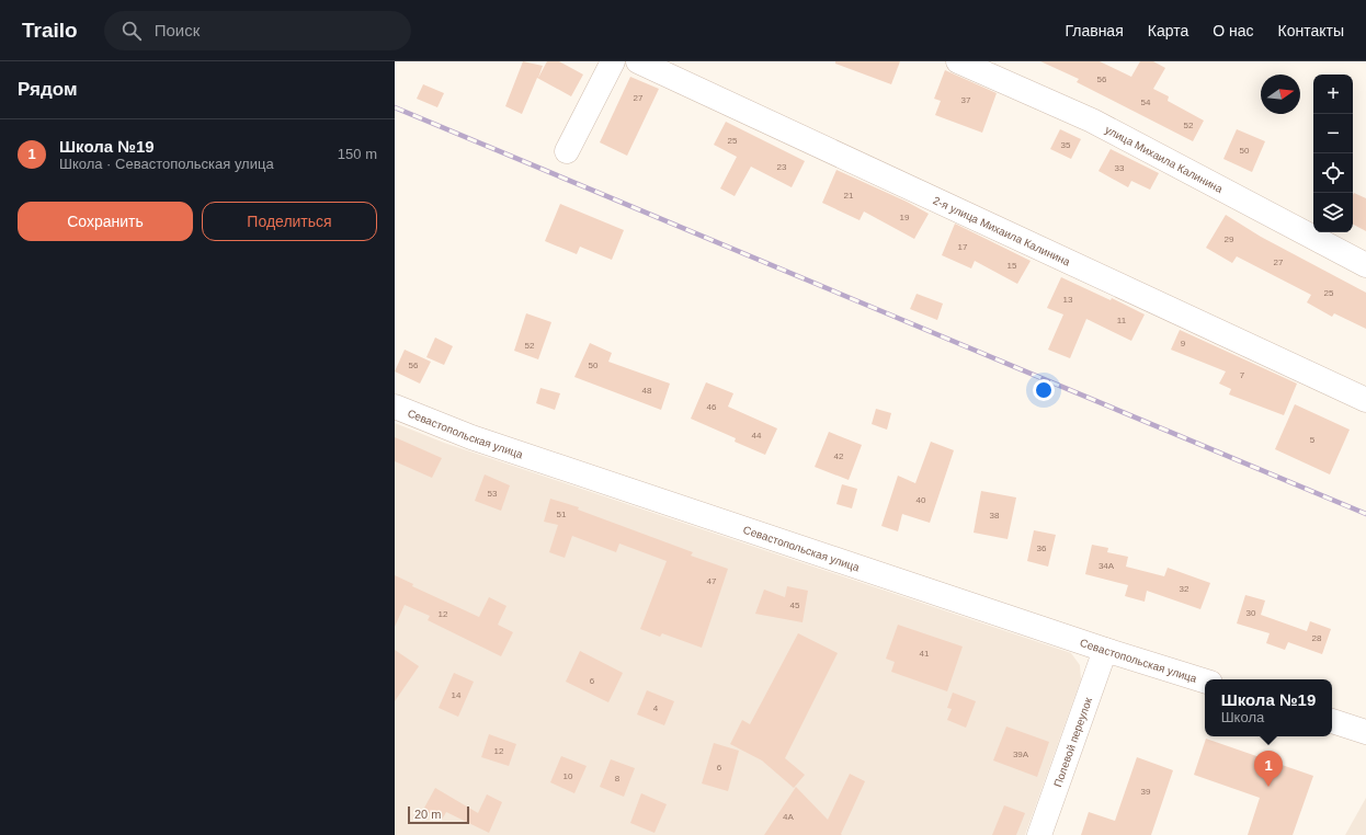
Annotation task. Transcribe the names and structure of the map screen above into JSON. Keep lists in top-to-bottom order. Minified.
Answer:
{"streets":{"street":["улица Михаила Калинина","2-я улица Михаила Калинина","Севастопольская улица","Полевой переулок"]},"crossings":[["Севастопольская улица","Полевой переулок"]],"house_numbers":["56","27","37","54","52","25","35","50","23","33","21","19","29","17","27","15","25","13","11","9","52","56","50","7","48","46","44","5","42","53","40","51","38","36","34А","47","32","45","30","12","28","41","6","14","4","12","39А","6","10","8","39","4А"],"scale_bar":"20 m","north":"right","page":{"header":"Trailo","search":"Поиск","nav":["Главная","Карта","О нас","Контакты"],"heading":"Рядом","map_buttons":["+","−"],"list":[{"mark":"1","name":"Школа №19","note":"Школа · Севастопольская улица","value":"150 m"}],"buttons":["Сохранить","Поделиться"],"popup":["Школа №19","Школа"],"pins":"1","scale":"20 m"}}
